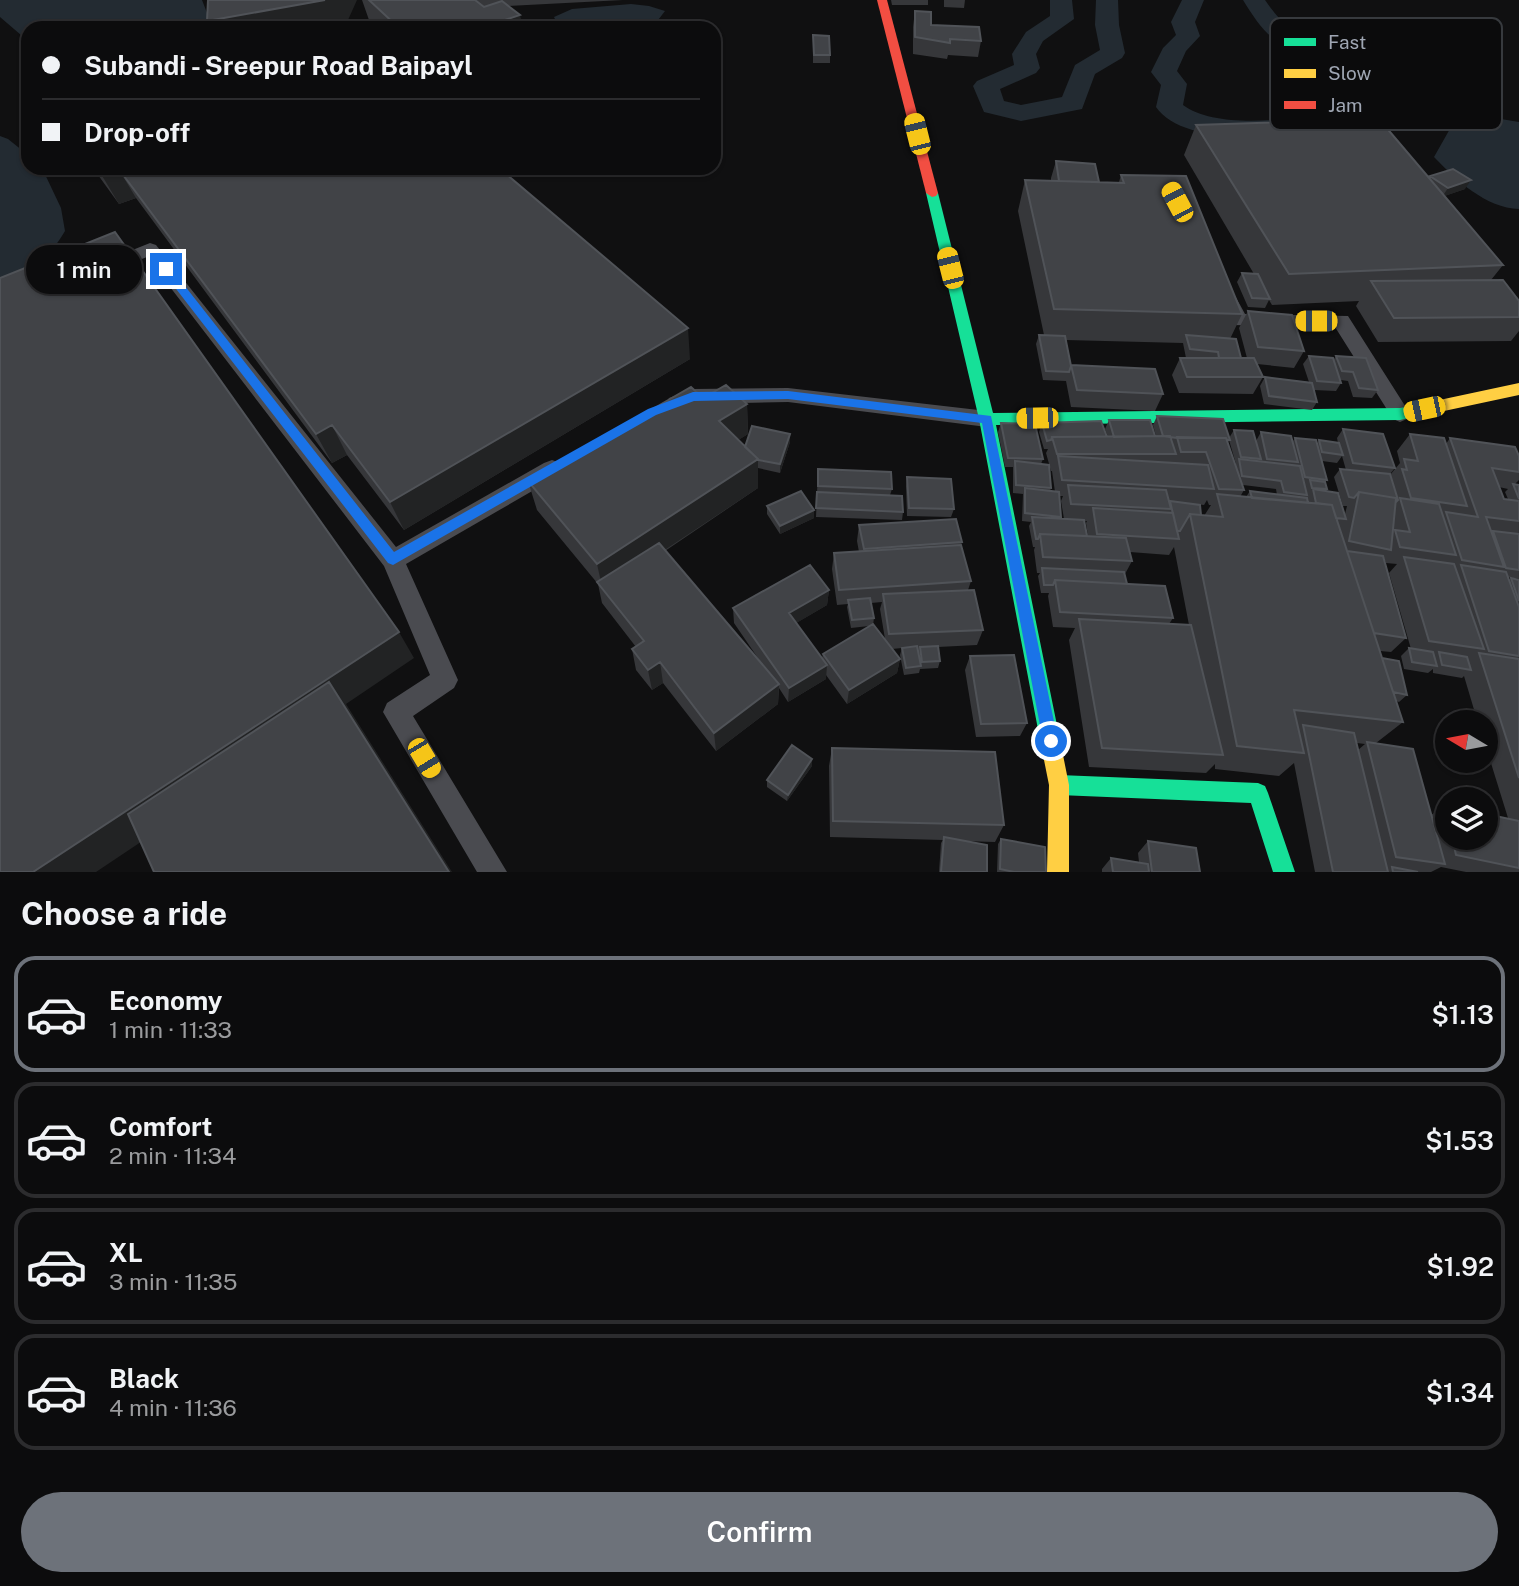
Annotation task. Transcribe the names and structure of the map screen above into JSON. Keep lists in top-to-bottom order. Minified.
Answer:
{"legend":["Fast","Slow","Jam"],"north":"left","page":{"banner":["Subandi - Sreepur Road Baipayl","Drop-off"],"bubble":"1 min","heading":"Choose a ride","list":[{"name":"Economy","note":"1 min · 11:33","value":"$1.13"},{"name":"Comfort","note":"2 min · 11:34","value":"$1.53"},{"name":"XL","note":"3 min · 11:35","value":"$1.92"},{"name":"Black","note":"4 min · 11:36","value":"$1.34"}],"buttons":"Confirm"}}
